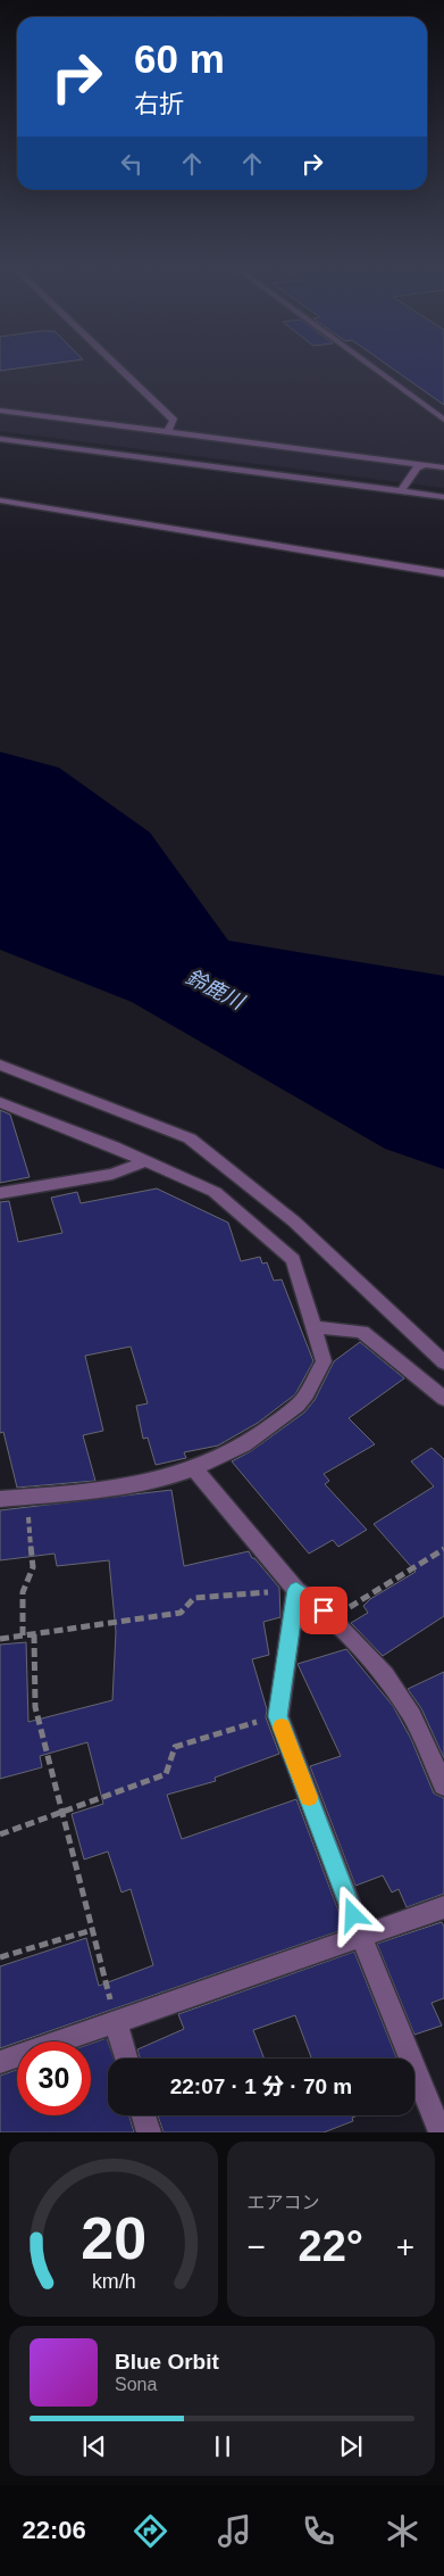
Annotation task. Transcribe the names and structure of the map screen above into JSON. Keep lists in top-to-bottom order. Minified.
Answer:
{"water":["鈴鹿川"],"page":{"turn":["60 m","右折"],"limit":"30","trip":"22:07 · 1 分 · 70 m","tile":"エアコン","heat":["−","22°","+"],"song":["Blue Orbit","Sona"],"tabs":"22:06","gauge":["20","km/h"]}}
